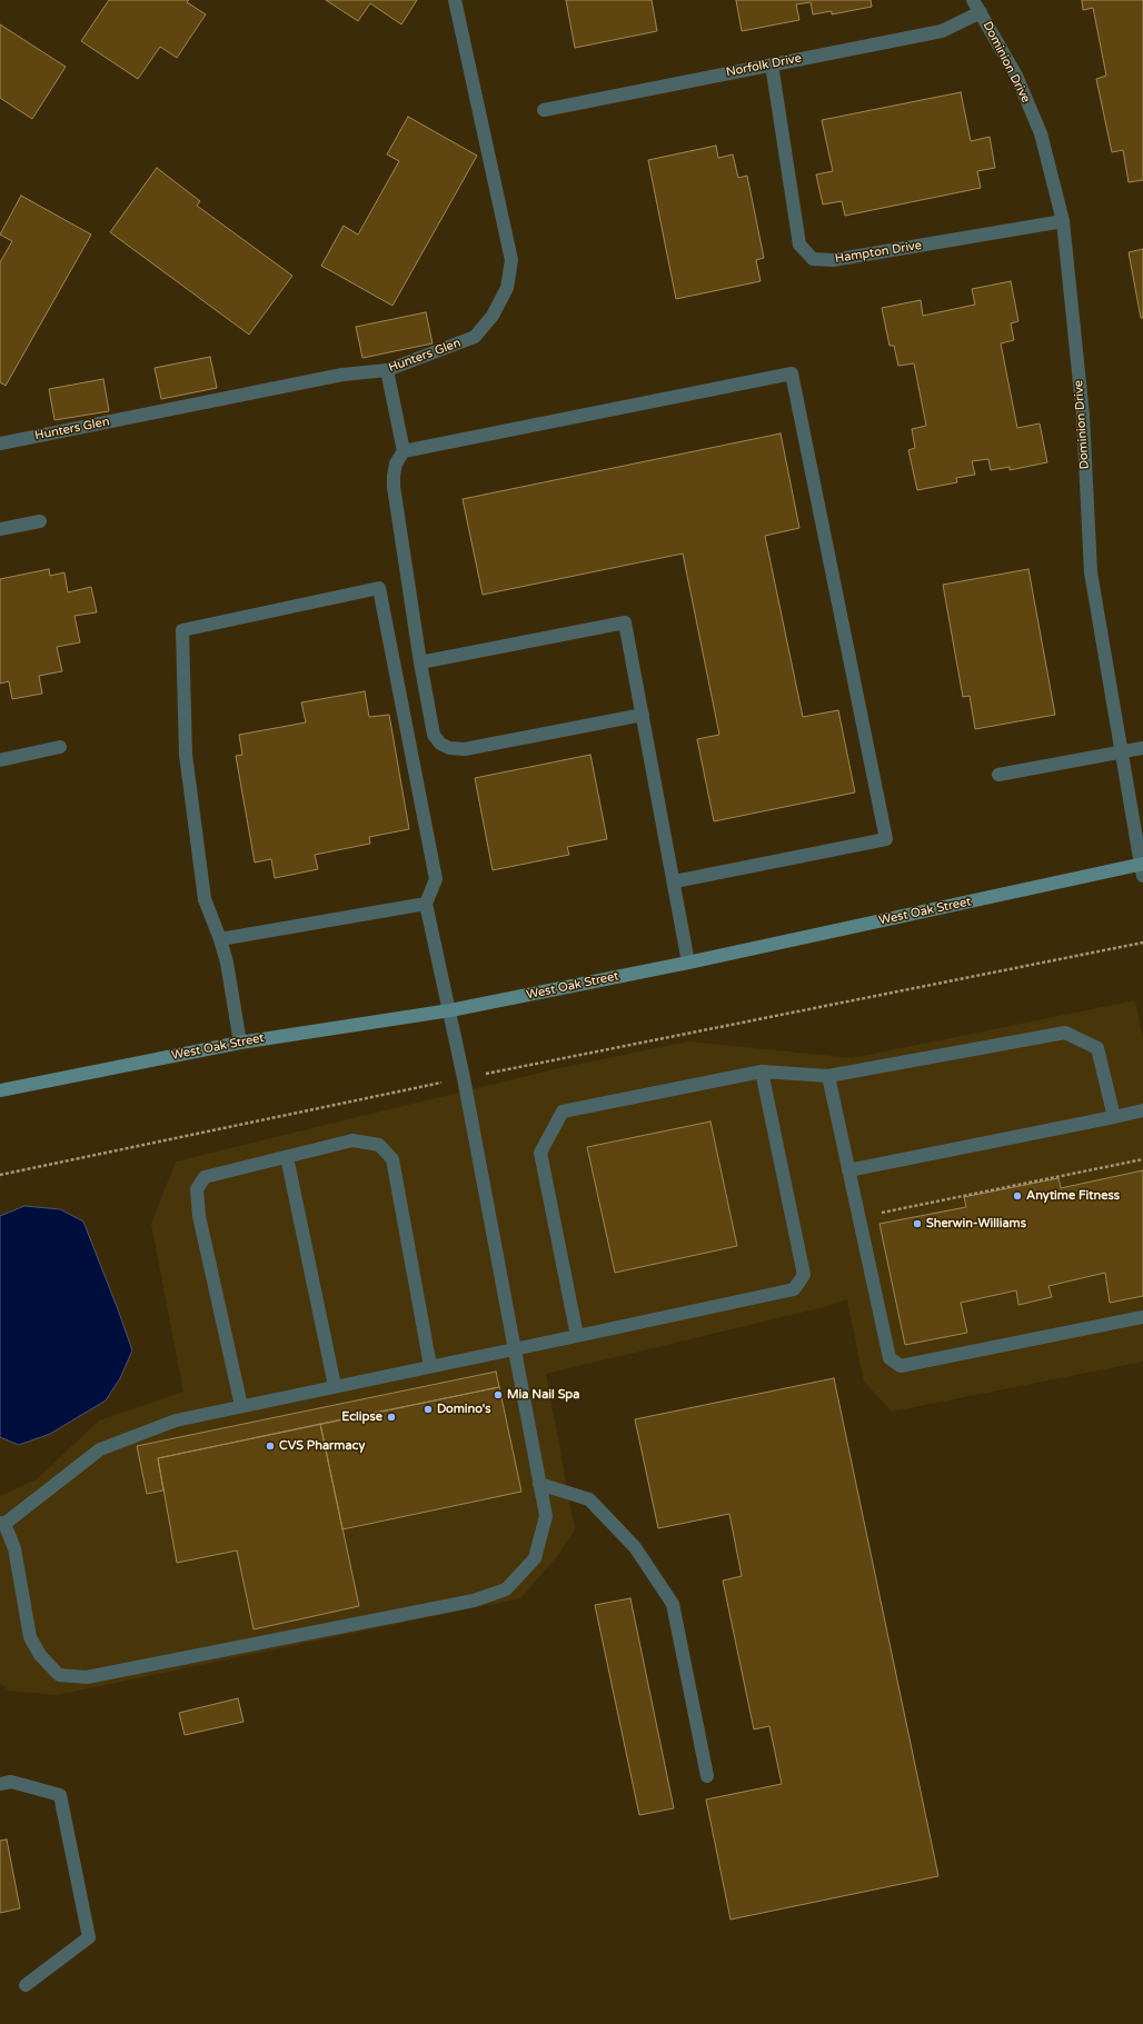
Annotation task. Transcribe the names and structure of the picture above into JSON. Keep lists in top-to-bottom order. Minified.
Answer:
{"streets":{"main road":["West Oak Street"],"street":["Dominion Drive","Norfolk Drive","Hampton Drive","Hunters Glen"]},"crossings":[["Dominion Drive","Norfolk Drive"],["Dominion Drive","Hampton Drive"],["Dominion Drive","West Oak Street"],["Norfolk Drive","Hampton Drive"]],"places":["Anytime Fitness","Sherwin-Williams","Mia Nail Spa","Domino's","Eclipse","CVS Pharmacy"]}
